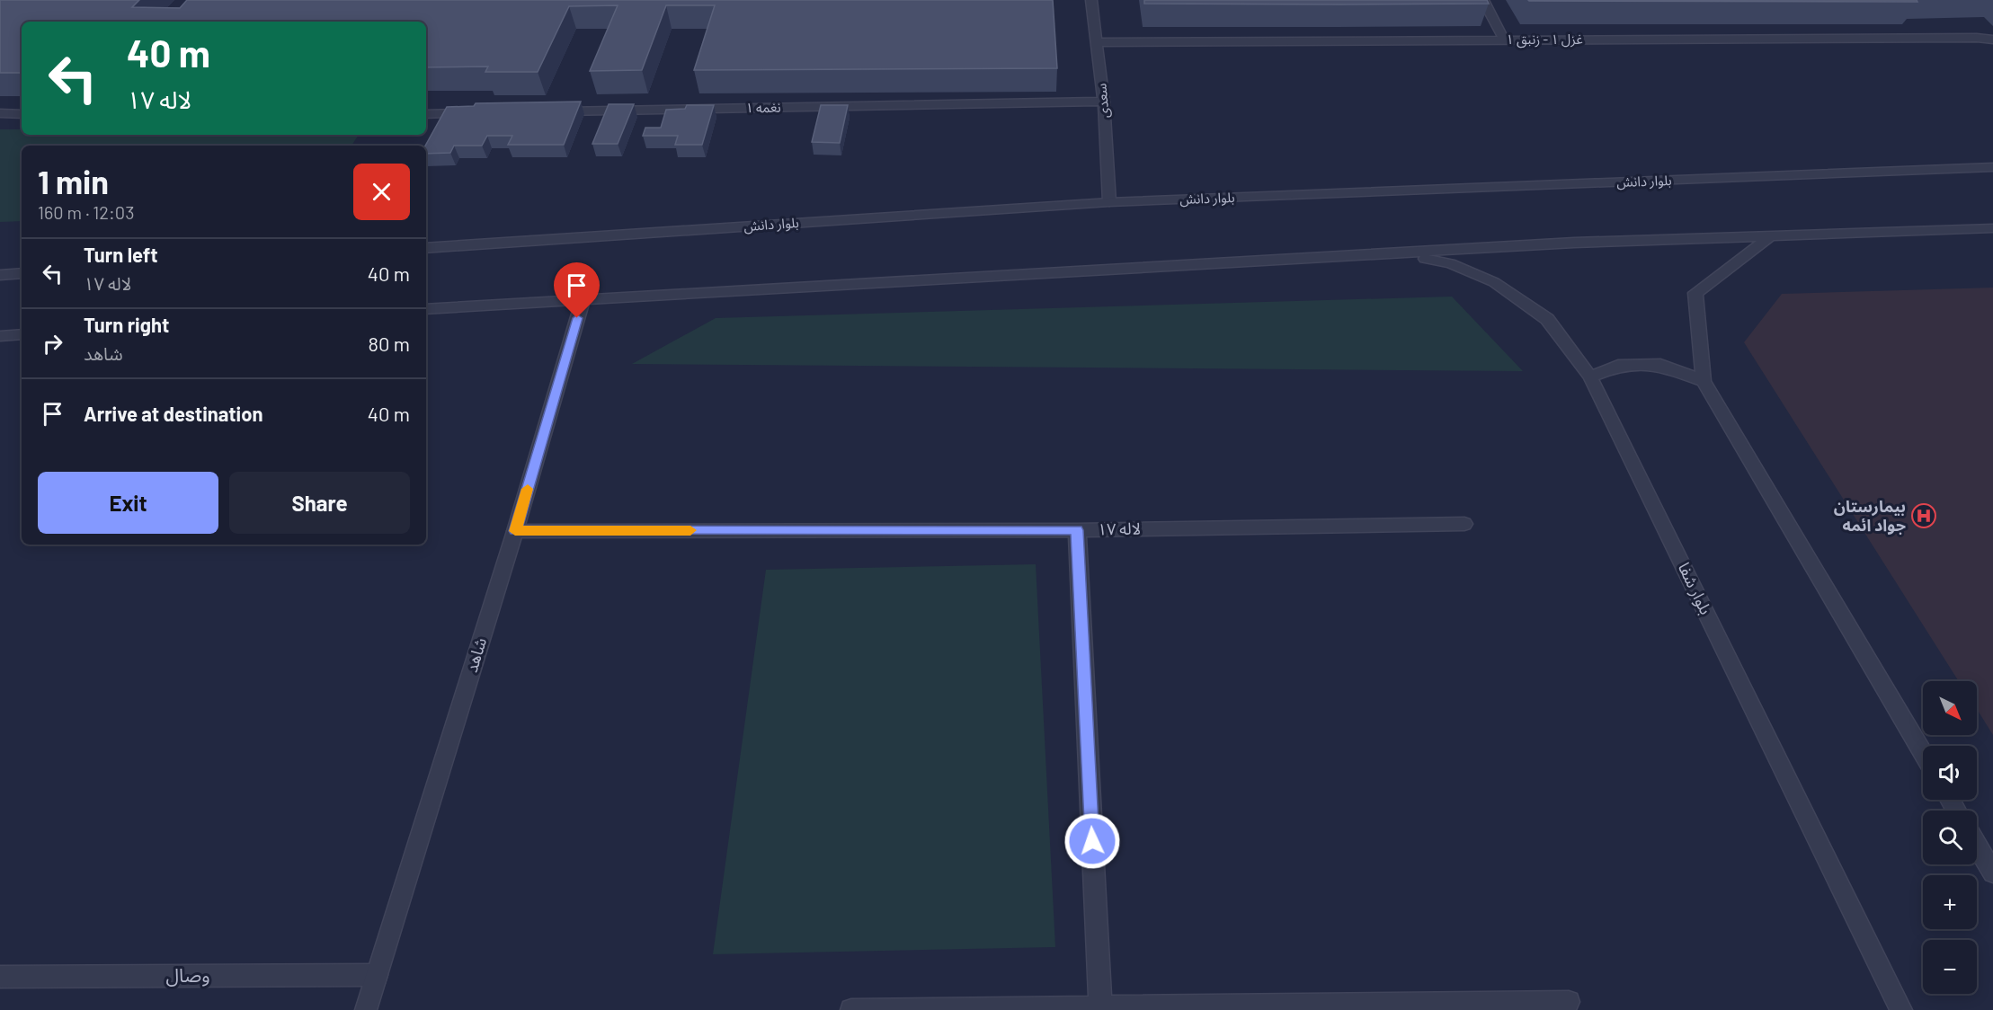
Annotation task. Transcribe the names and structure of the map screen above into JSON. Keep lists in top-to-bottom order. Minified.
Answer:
{"streets":{"street":["غزل ۱ - زنبق ۱","سعدی","نغمه ۱","بلوار دانش","لاله ۱۷","بلوار شفا","شاهد","وصال"]},"crossings":[["غزل ۱ - زنبق ۱","سعدی"],["سعدی","نغمه ۱"],["سعدی","بلوار دانش"],["لاله ۱۷","شاهد"],["شاهد","وصال"]],"places":{"hospital":["بیمارستان جواد ائمه"]},"north":"bottom right","page":{"turn":["40 m","لاله ۱۷"],"heading":["1 min","160 m · 12:03"],"list":[{"name":"Turn left","note":"لاله ۱۷","value":"40 m"},{"name":"Turn right","note":"شاهد","value":"80 m"},{"name":"Arrive at destination","value":"40 m"}],"buttons":["Exit","Share"],"map_buttons":["+","−"]}}
